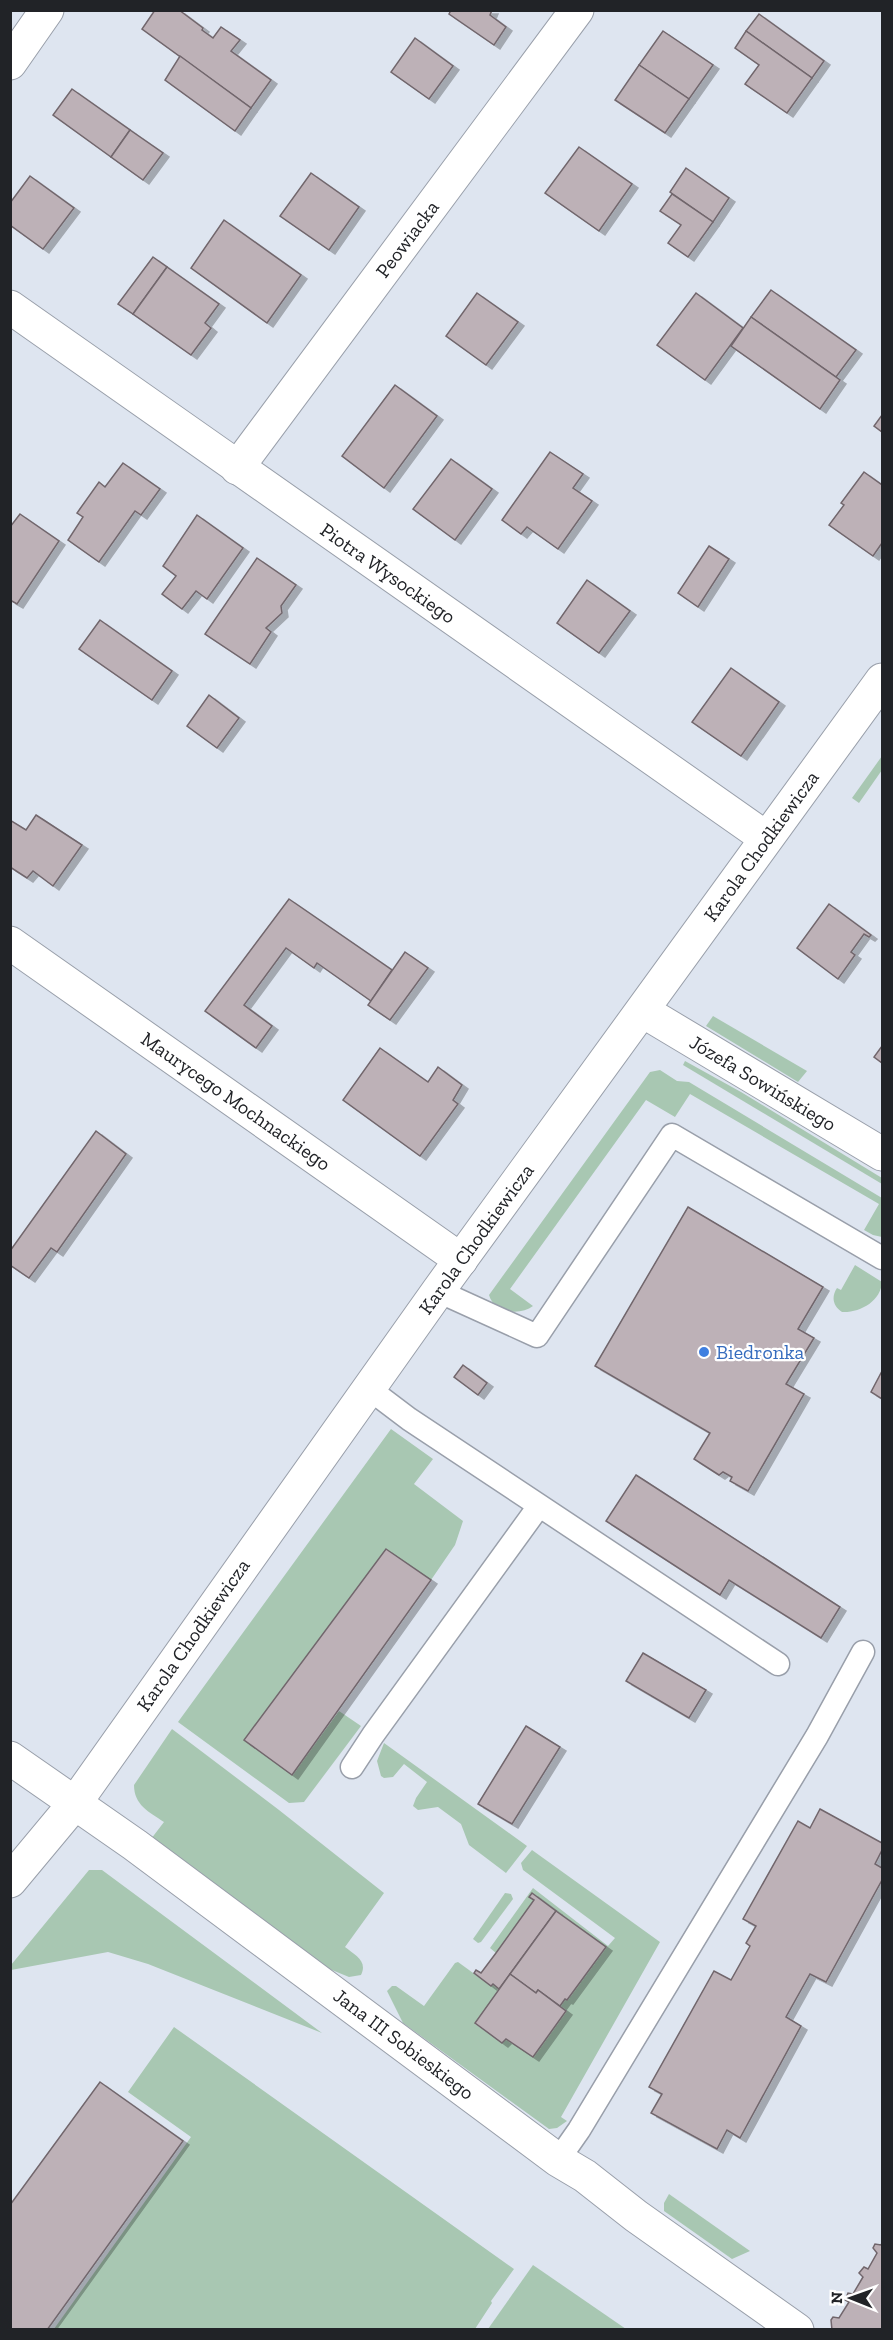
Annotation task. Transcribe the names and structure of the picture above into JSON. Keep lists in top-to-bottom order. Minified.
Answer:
{"streets":{"street":["Peowiacka","Piotra Wysockiego","Karola Chodkiewicza","Józefa Sowińskiego","Maurycego Mochnackiego","Jana III Sobieskiego"]},"crossings":[["Peowiacka","Piotra Wysockiego"],["Piotra Wysockiego","Karola Chodkiewicza"],["Karola Chodkiewicza","Józefa Sowińskiego"],["Karola Chodkiewicza","Maurycego Mochnackiego"],["Karola Chodkiewicza","Jana III Sobieskiego"]],"places":["Biedronka"],"north":"left"}
